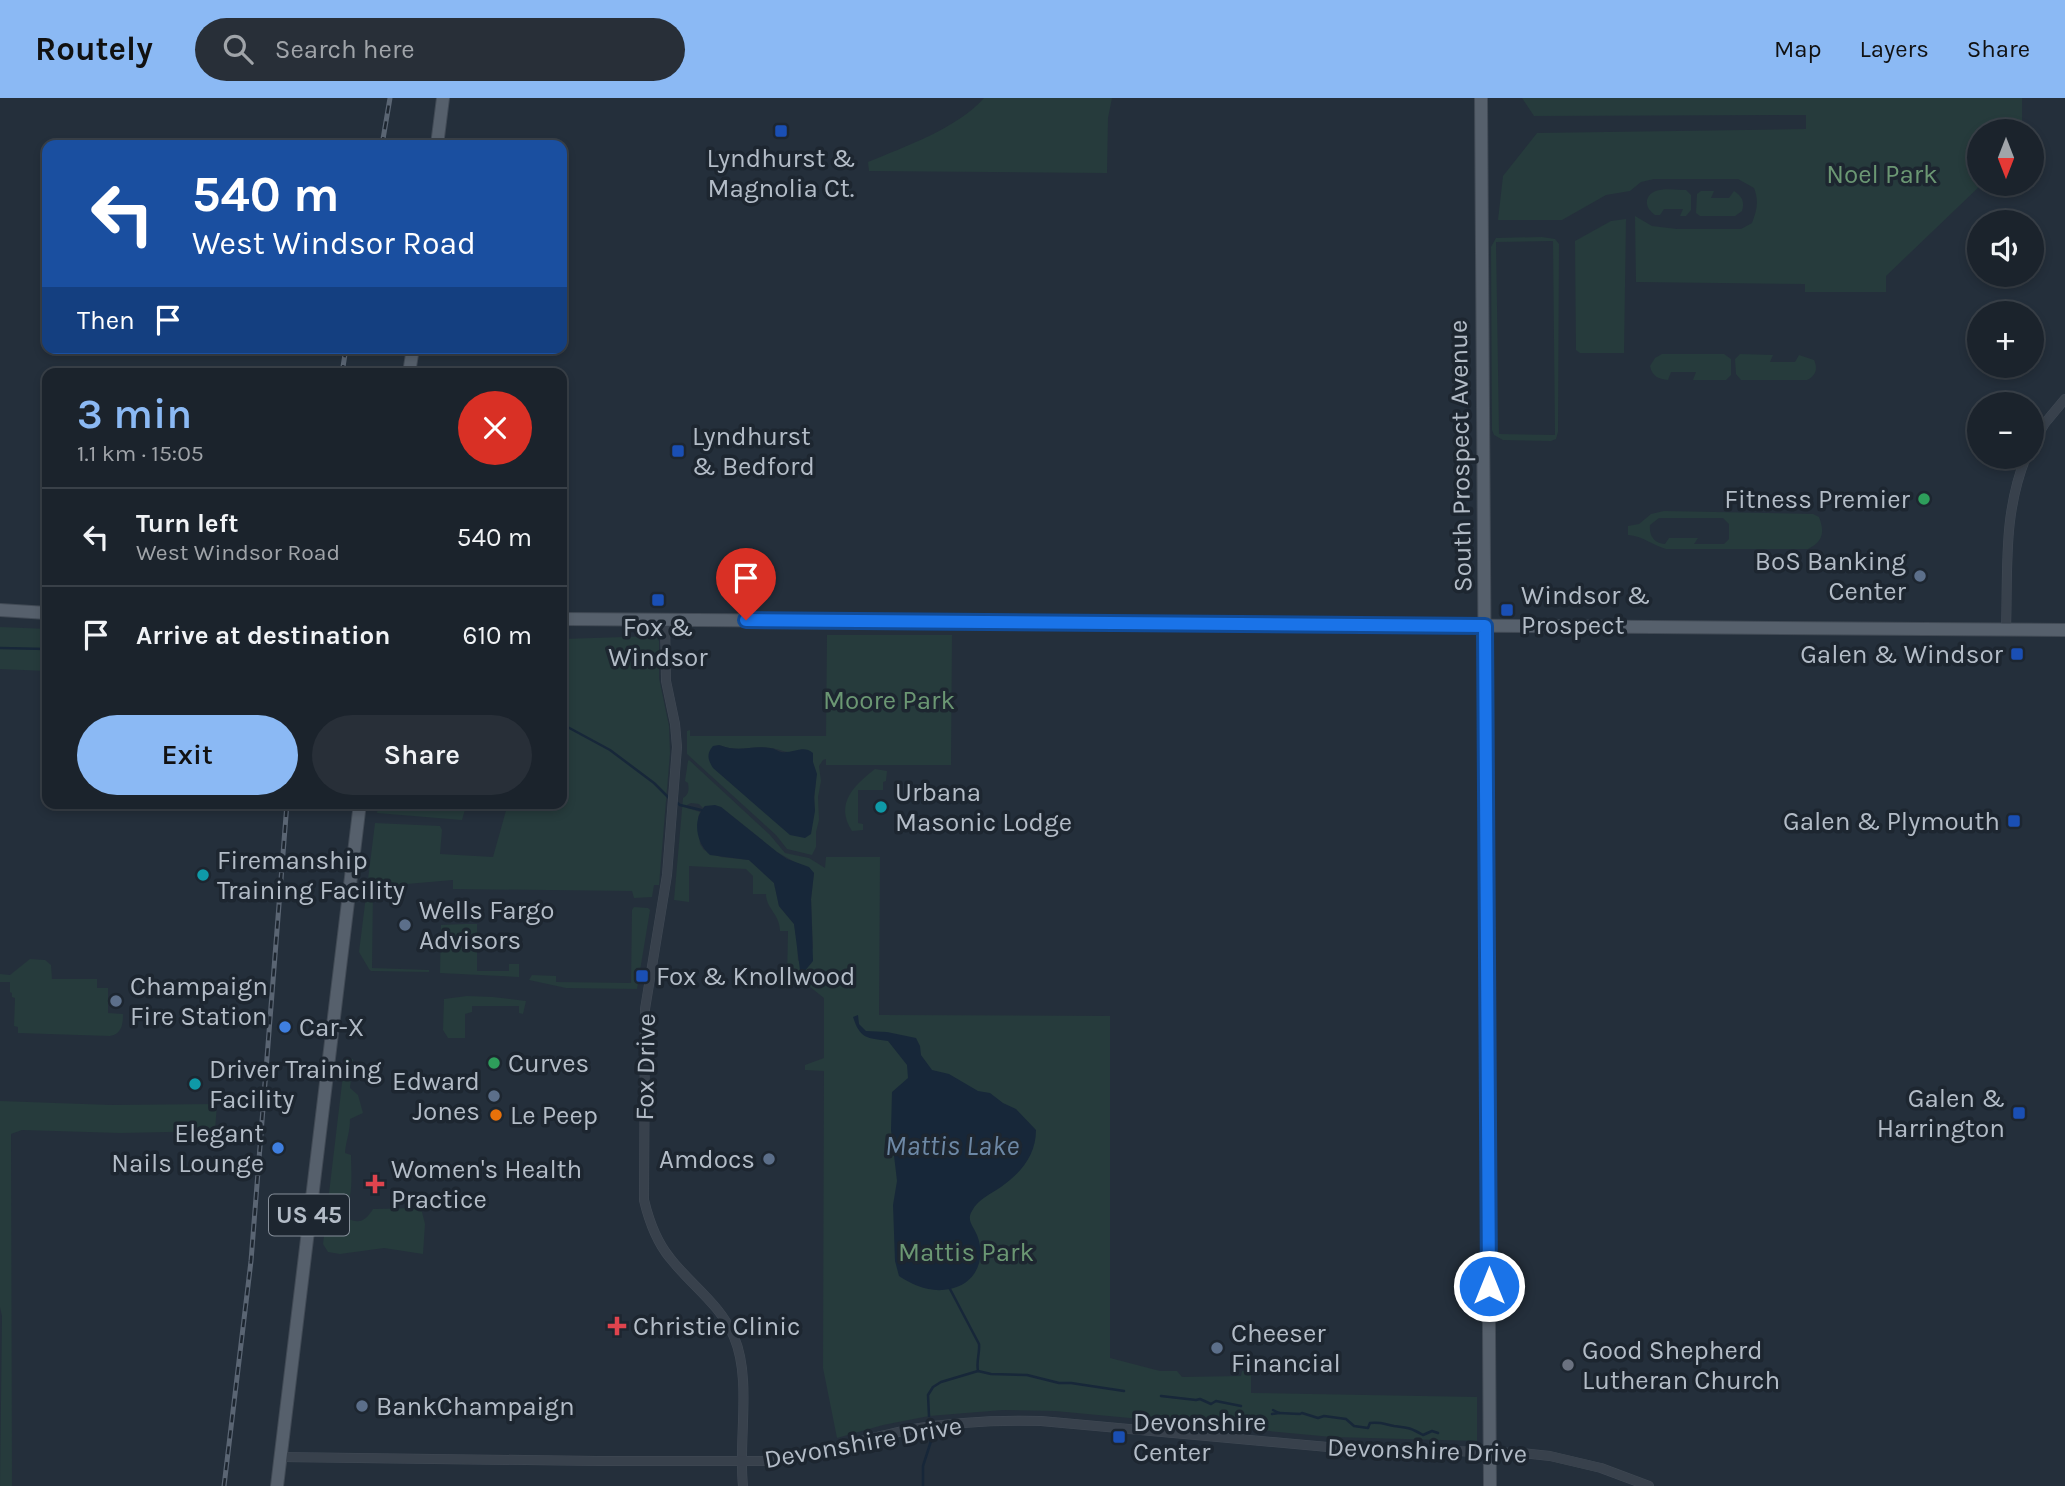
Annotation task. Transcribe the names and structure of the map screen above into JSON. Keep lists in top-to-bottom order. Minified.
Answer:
{"streets":{"main road":["South Prospect Avenue","US 45"],"street":["Fox Drive","Devonshire Drive"]},"crossings":[["South Prospect Avenue","Devonshire Drive"],["Fox Drive","Devonshire Drive"],["US 45","Devonshire Drive"]],"water":["Mattis Lake"],"parks":["Noel Park","Moore Park","Mattis Park"],"places":{"transit":["Lyndhurst & Magnolia Ct.","Lyndhurst & Bedford","Fox & Windsor","Windsor & Prospect","Galen & Windsor","Galen & Plymouth","Fox & Knollwood","Galen & Harrington","Devonshire Center"],"other":["Fitness Premier","BoS Banking Center","Urbana Masonic Lodge","Firemanship Training Facility","Wells Fargo Advisors","Champaign Fire Station","Car-X","Curves","Driver Training Facility","Edward Jones","Le Peep","Elegant Nails Lounge","Amdocs","Cheeser Financial","Good Shepherd Lutheran Church","BankChampaign"],"health":["Women's Health Practice","Christie Clinic"]},"north":"bottom","page":{"header":"Routely","search":"Search here","nav":["Map","Layers","Share"],"map_buttons":["+","−"],"turn":["540 m","West Windsor Road"],"then":"Then","heading":["3 min","1.1 km · 15:05"],"list":[{"name":"Turn left","note":"West Windsor Road","value":"540 m"},{"name":"Arrive at destination","value":"610 m"}],"buttons":["Exit","Share"]}}
